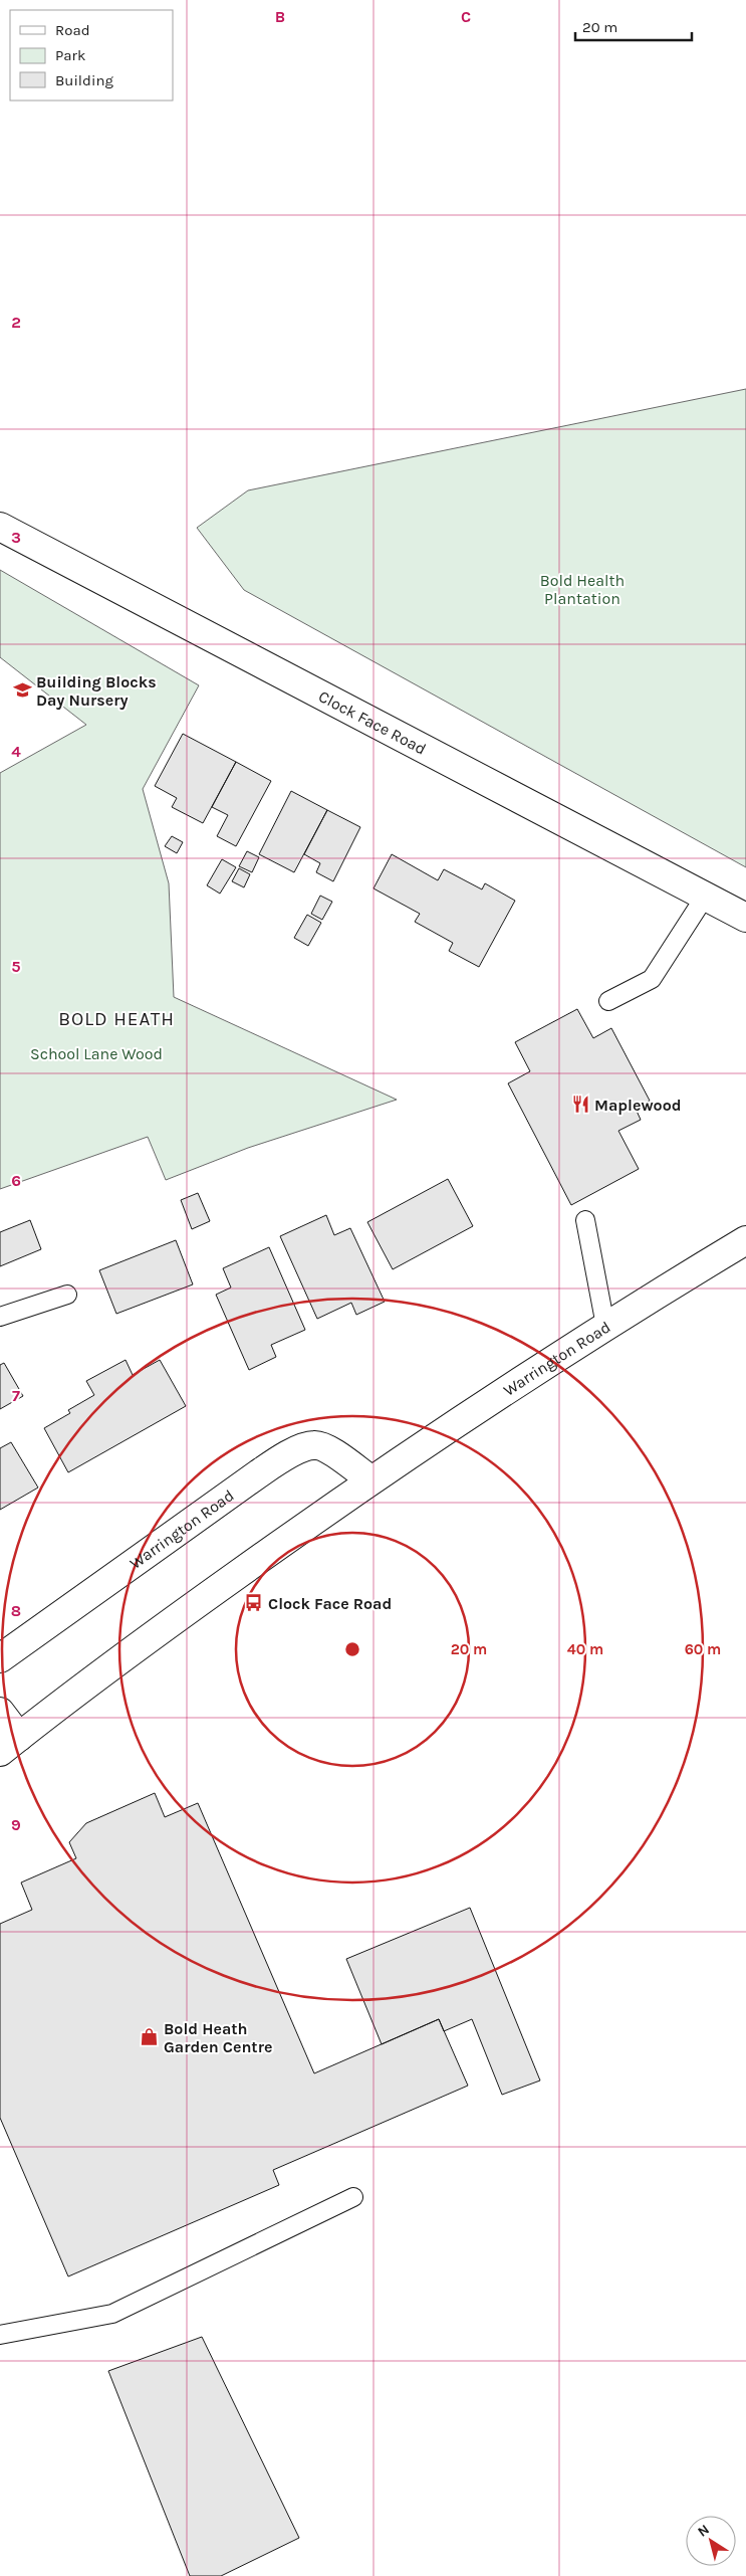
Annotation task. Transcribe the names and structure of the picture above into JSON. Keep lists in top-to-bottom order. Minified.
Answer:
{"streets":{"main road":["Clock Face Road","Warrington Road"]},"districts":["BOLD HEATH"],"parks":["Bold Health Plantation","School Lane Wood"],"places":{"school or university":["Building Blocks Day Nursery"],"restaurant":["Maplewood"],"bus stop":["Clock Face Road"],"shop":["Bold Heath Garden Centre"]},"legend":["Road","Park","Building"],"scale_bar":"20 m","north":"top left","grid":{"columns":["B","C"],"rows":["2","3","4","5","6","7","8","9"]},"rings":["20 m","40 m","60 m"]}
